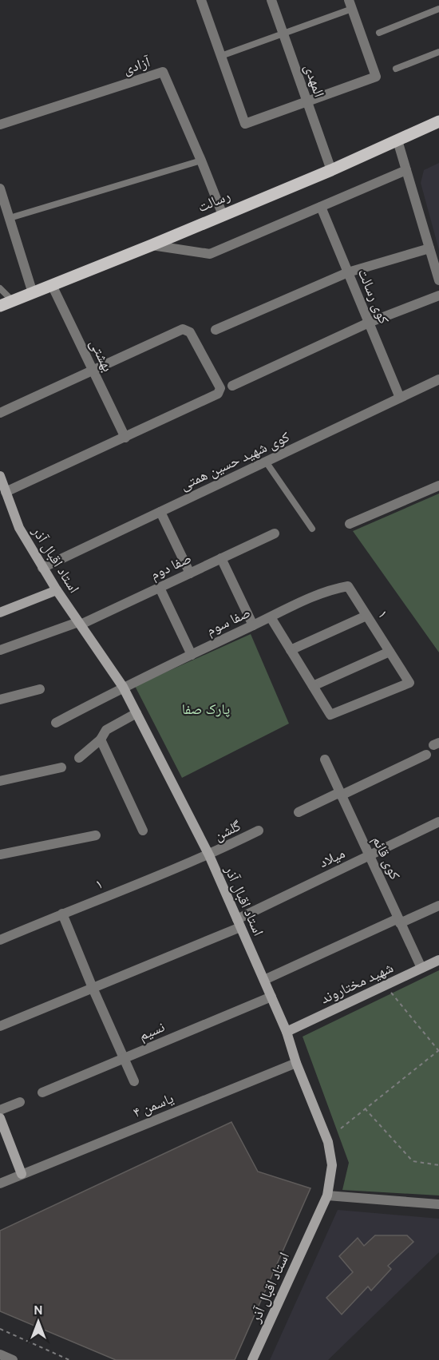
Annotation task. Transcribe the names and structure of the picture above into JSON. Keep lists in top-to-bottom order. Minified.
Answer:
{"streets":{"main road":["رسالت","استاد اقبال آذر","شهید مختاروند"],"street":["آزادی","المهدی","کوی رسالت","بهشتی","کوی شهید حسین همتی","صفا دوم","۱","صفا سوم","گلشن","میلاد","کوی قائم","نسیم","یاسمن ۴"]},"crossings":[["آزادی","رسالت"],["المهدی","رسالت"],["رسالت","بهشتی"],["کوی رسالت","کوی شهید حسین همتی"],["کوی شهید حسین همتی","استاد اقبال آذر"],["استاد اقبال آذر","صفا دوم"],["استاد اقبال آذر","۱"],["استاد اقبال آذر","صفا سوم"],["استاد اقبال آذر","گلشن"],["استاد اقبال آذر","میلاد"],["استاد اقبال آذر","شهید مختاروند"],["استاد اقبال آذر","نسیم"],["استاد اقبال آذر","یاسمن ۴"],["۱","صفا سوم"],["۱","گلشن"],["میلاد","کوی قائم"],["کوی قائم","شهید مختاروند"]],"parks":["پارک صفا"],"north":"top"}
